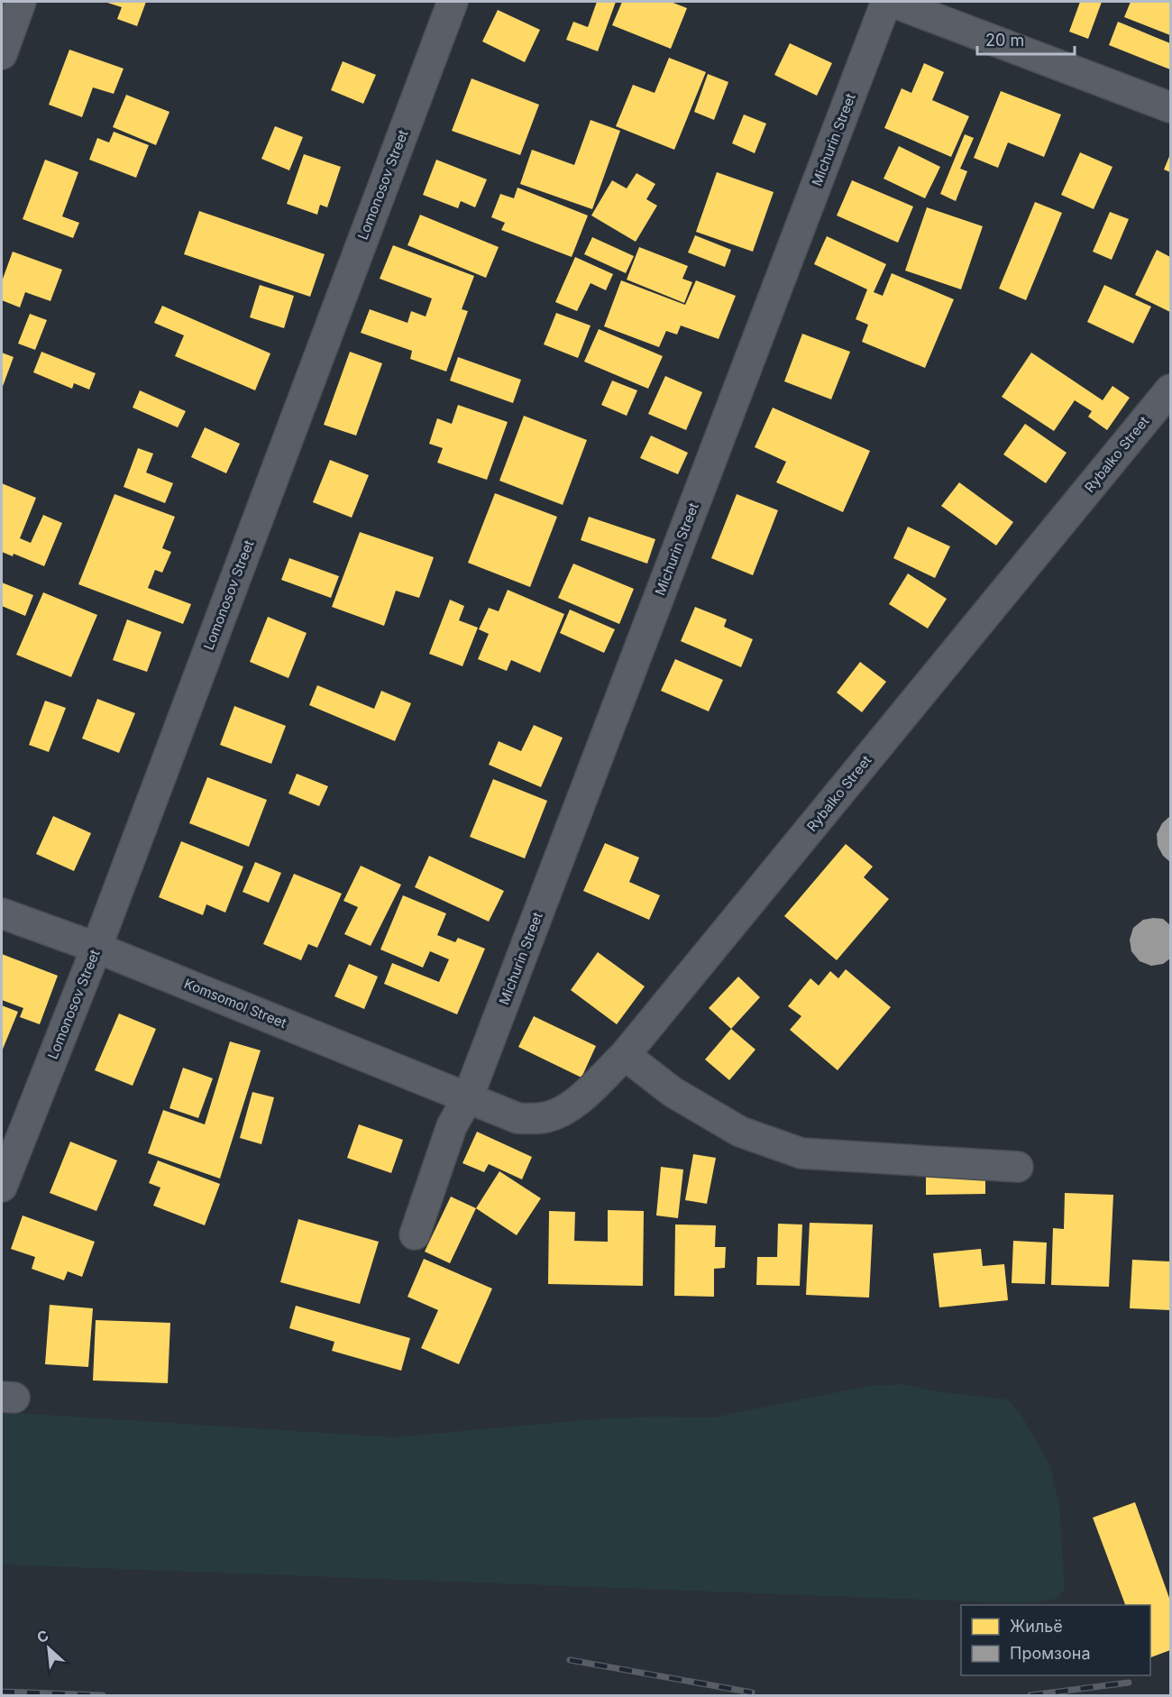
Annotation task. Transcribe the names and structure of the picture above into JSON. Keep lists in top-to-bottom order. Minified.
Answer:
{"streets":{"street":["Michurin Street","Lomonosov Street","Rybalko Street","Komsomol Street"]},"crossings":[["Michurin Street","Rybalko Street"],["Michurin Street","Komsomol Street"],["Lomonosov Street","Komsomol Street"],["Rybalko Street","Komsomol Street"]],"legend":["Жильё","Промзона"],"scale_bar":"20 m","north":"top left"}
